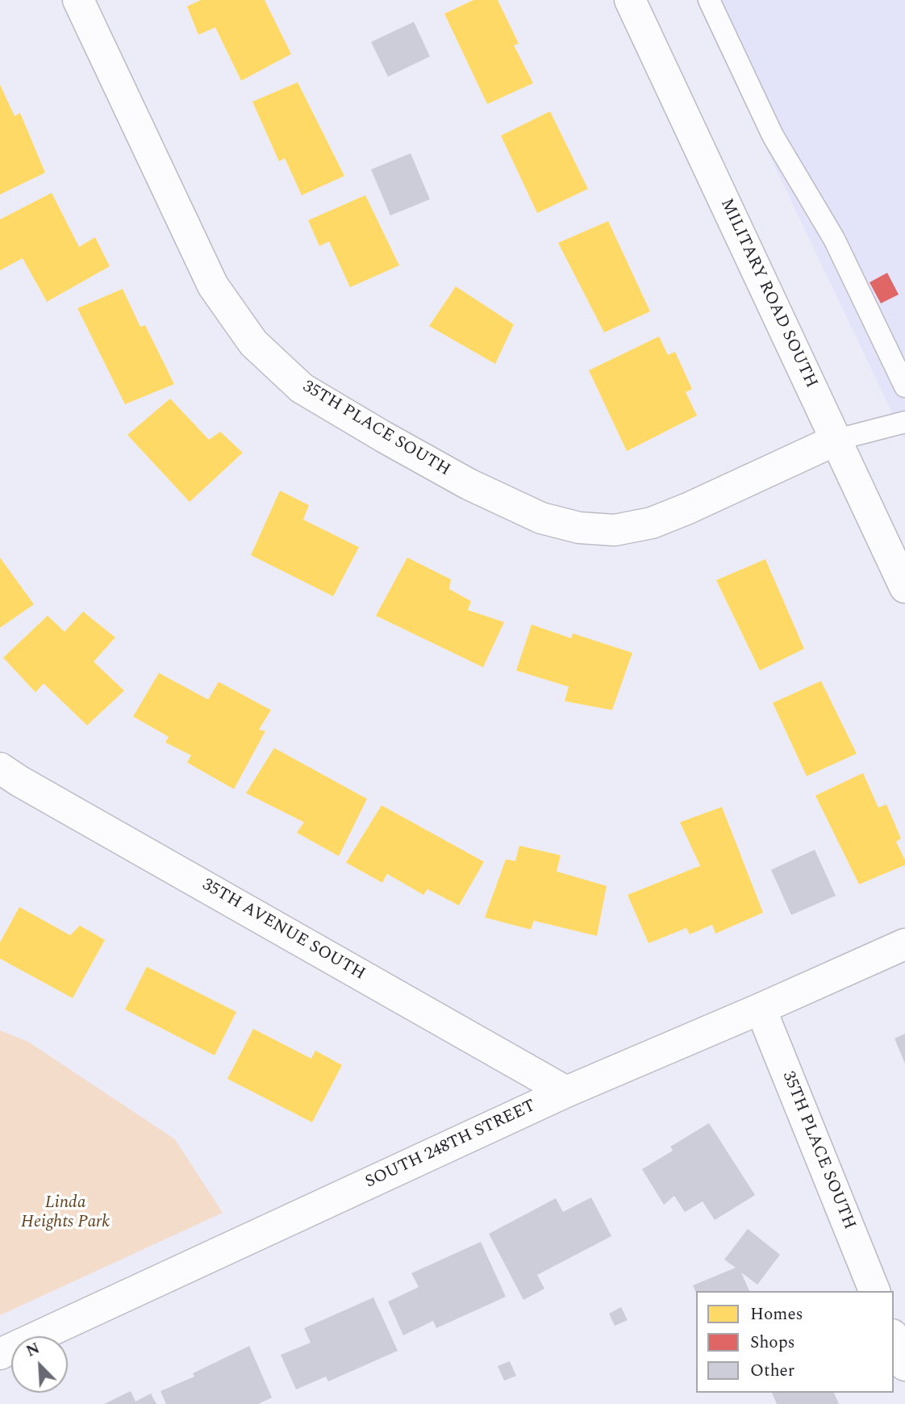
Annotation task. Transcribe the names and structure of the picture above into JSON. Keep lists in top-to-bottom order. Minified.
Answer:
{"streets":{"street":["MILITARY ROAD SOUTH","35TH PLACE SOUTH","35TH AVENUE SOUTH","SOUTH 248TH STREET"]},"crossings":[["MILITARY ROAD SOUTH","35TH PLACE SOUTH"],["35TH PLACE SOUTH","SOUTH 248TH STREET"],["35TH AVENUE SOUTH","SOUTH 248TH STREET"]],"parks":["Linda Heights Park"],"legend":["Homes","Shops","Other"],"north":"top left"}
